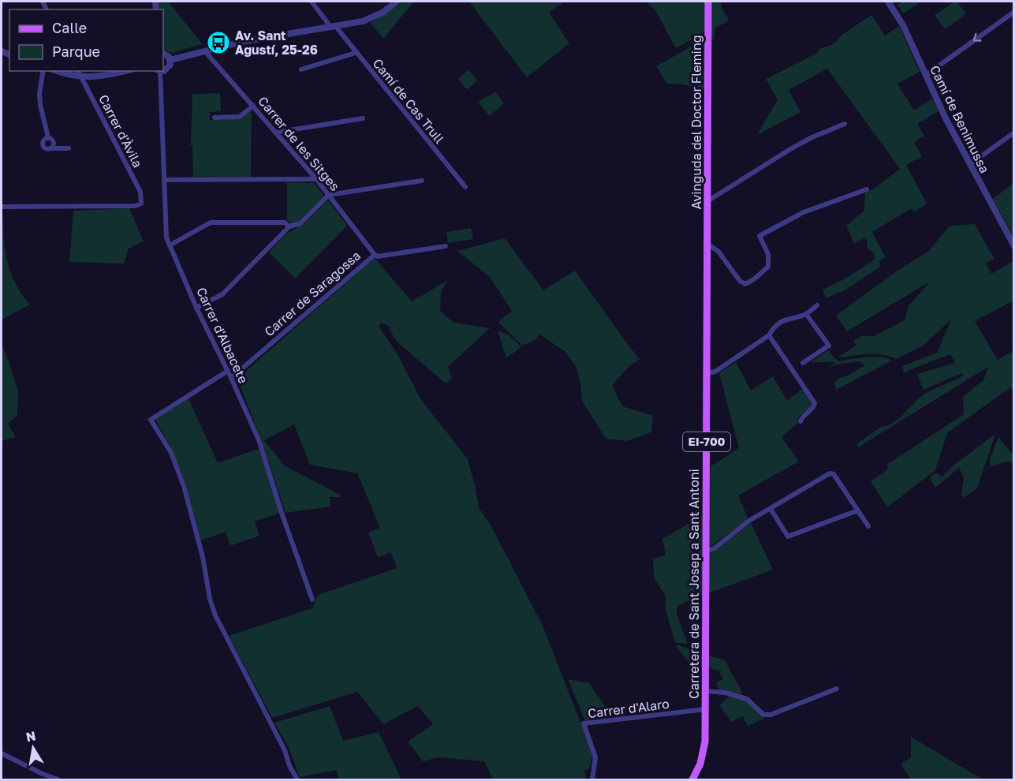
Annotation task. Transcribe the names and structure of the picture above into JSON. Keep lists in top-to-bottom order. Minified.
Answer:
{"streets":{"main road":["Avinguda del Doctor Fleming","EI-700","Carretera de Sant Josep a Sant Antoni"],"street":["Camí de Cas Trull","Camí de Benimussa","Carrer d'Àvila","Carrer de les Sitges","Carrer de Saragossa","Carrer d'Albacete","Carrer d'Alaro"]},"crossings":[["Avinguda del Doctor Fleming","Carretera de Sant Josep a Sant Antoni"],["Carrer de les Sitges","Carrer de Saragossa"],["Carrer de Saragossa","Carrer d'Albacete"],["Carretera de Sant Josep a Sant Antoni","Carrer d'Alaro"]],"places":{"bus stop":["Av. Sant Agustí, 25-26"]},"legend":["Calle","Parque"],"north":"top"}
